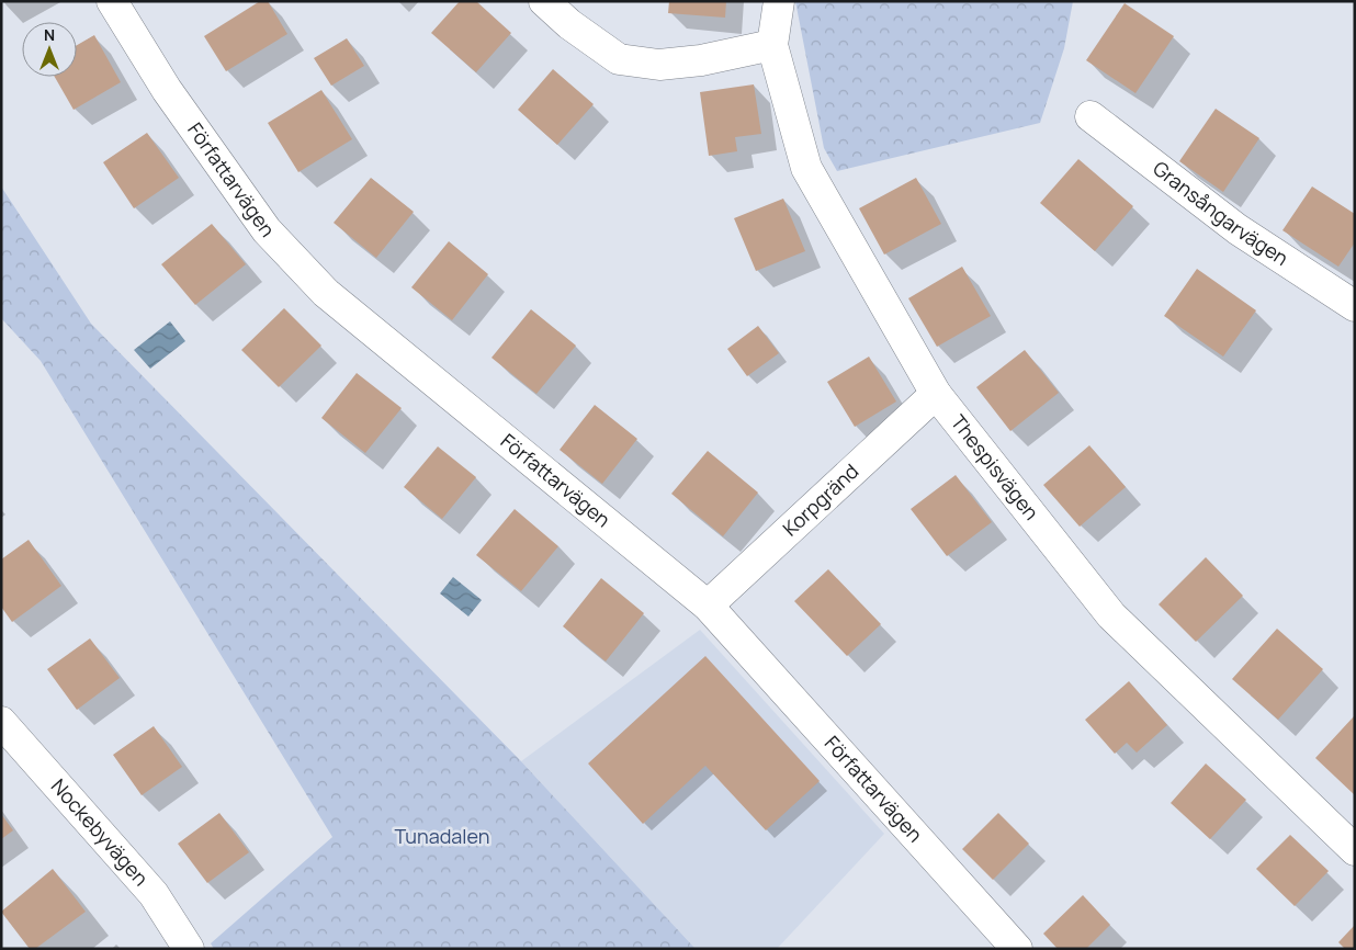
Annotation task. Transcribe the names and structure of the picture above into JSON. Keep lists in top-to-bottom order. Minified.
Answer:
{"streets":{"street":["Författarvägen","Gransångarvägen","Thespisvägen","Korpgränd","Nockebyvägen"]},"crossings":[["Författarvägen","Korpgränd"],["Thespisvägen","Korpgränd"]],"parks":["Tunadalen"],"north":"top"}
